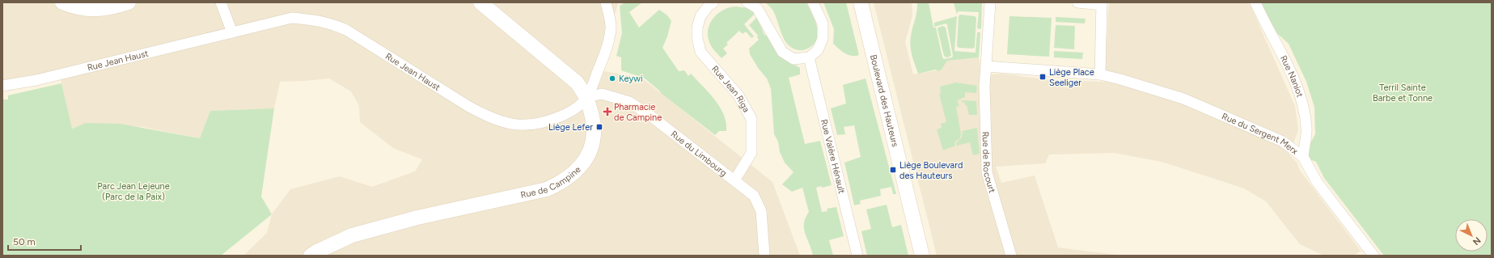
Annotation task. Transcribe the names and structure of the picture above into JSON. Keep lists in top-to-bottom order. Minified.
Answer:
{"streets":{"street":["Rue Jean Haust","Rue Naniot","Rue Jean Riga","Boulevard des Hauteurs","Rue du Sergent Merx","Rue du Limbourg","Rue Valère Hénault","Rue de Rocourt","Rue de Campine"]},"crossings":[["Rue Jean Haust","Rue du Limbourg"],["Rue Jean Haust","Rue de Campine"],["Rue Naniot","Rue du Sergent Merx"],["Rue Jean Riga","Rue du Limbourg"],["Rue du Sergent Merx","Rue de Rocourt"],["Rue du Limbourg","Rue de Campine"]],"parks":["Terril Sainte Barbe et Tonne","Parc Jean Lejeune (Parc de la Paix)"],"places":{"transit":["Liège Place Seeliger","Liège Lefer","Liège Boulevard des Hauteurs"],"other":["Keywi"],"health":["Pharmacie de Campine"]},"scale_bar":"50 m","north":"bottom right"}
